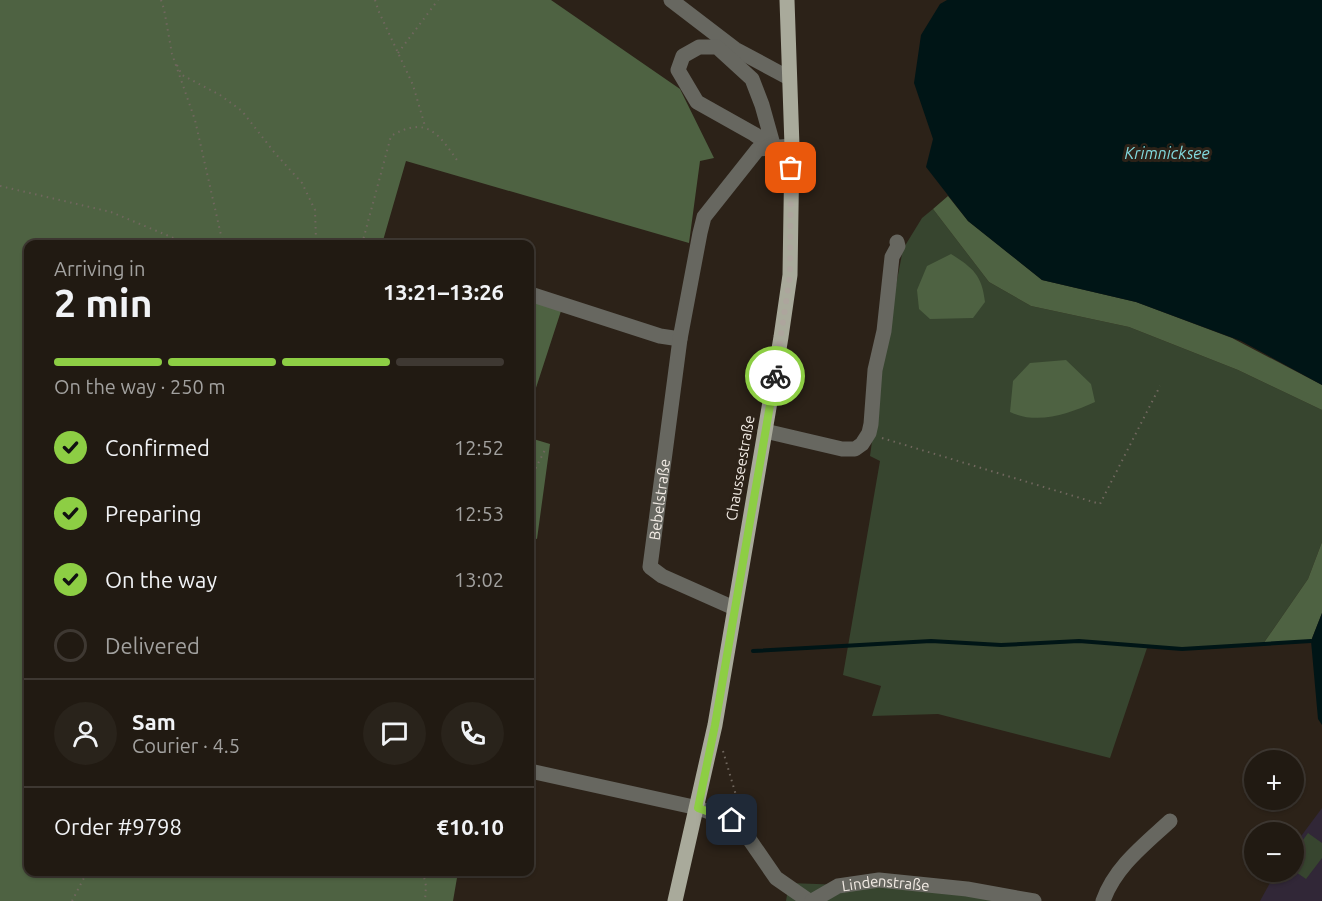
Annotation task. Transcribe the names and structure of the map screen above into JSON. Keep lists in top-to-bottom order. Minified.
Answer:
{"streets":{"main road":["Chausseestraße"],"street":["Bebelstraße","Lindenstraße"]},"crossings":[["Chausseestraße","Bebelstraße"],["Chausseestraße","Lindenstraße"]],"water":["Krimnicksee"],"page":{"heading":["2 min","Arriving in","13:21–13:26"],"panel":["Sam","Courier · 4.5","Order #9798","€10.10"],"bar":"On the way · 250 m","list":[["Confirmed","12:52"],["Preparing","12:53"],["On the way","13:02"],"Delivered"],"map_buttons":["+","−"]}}
